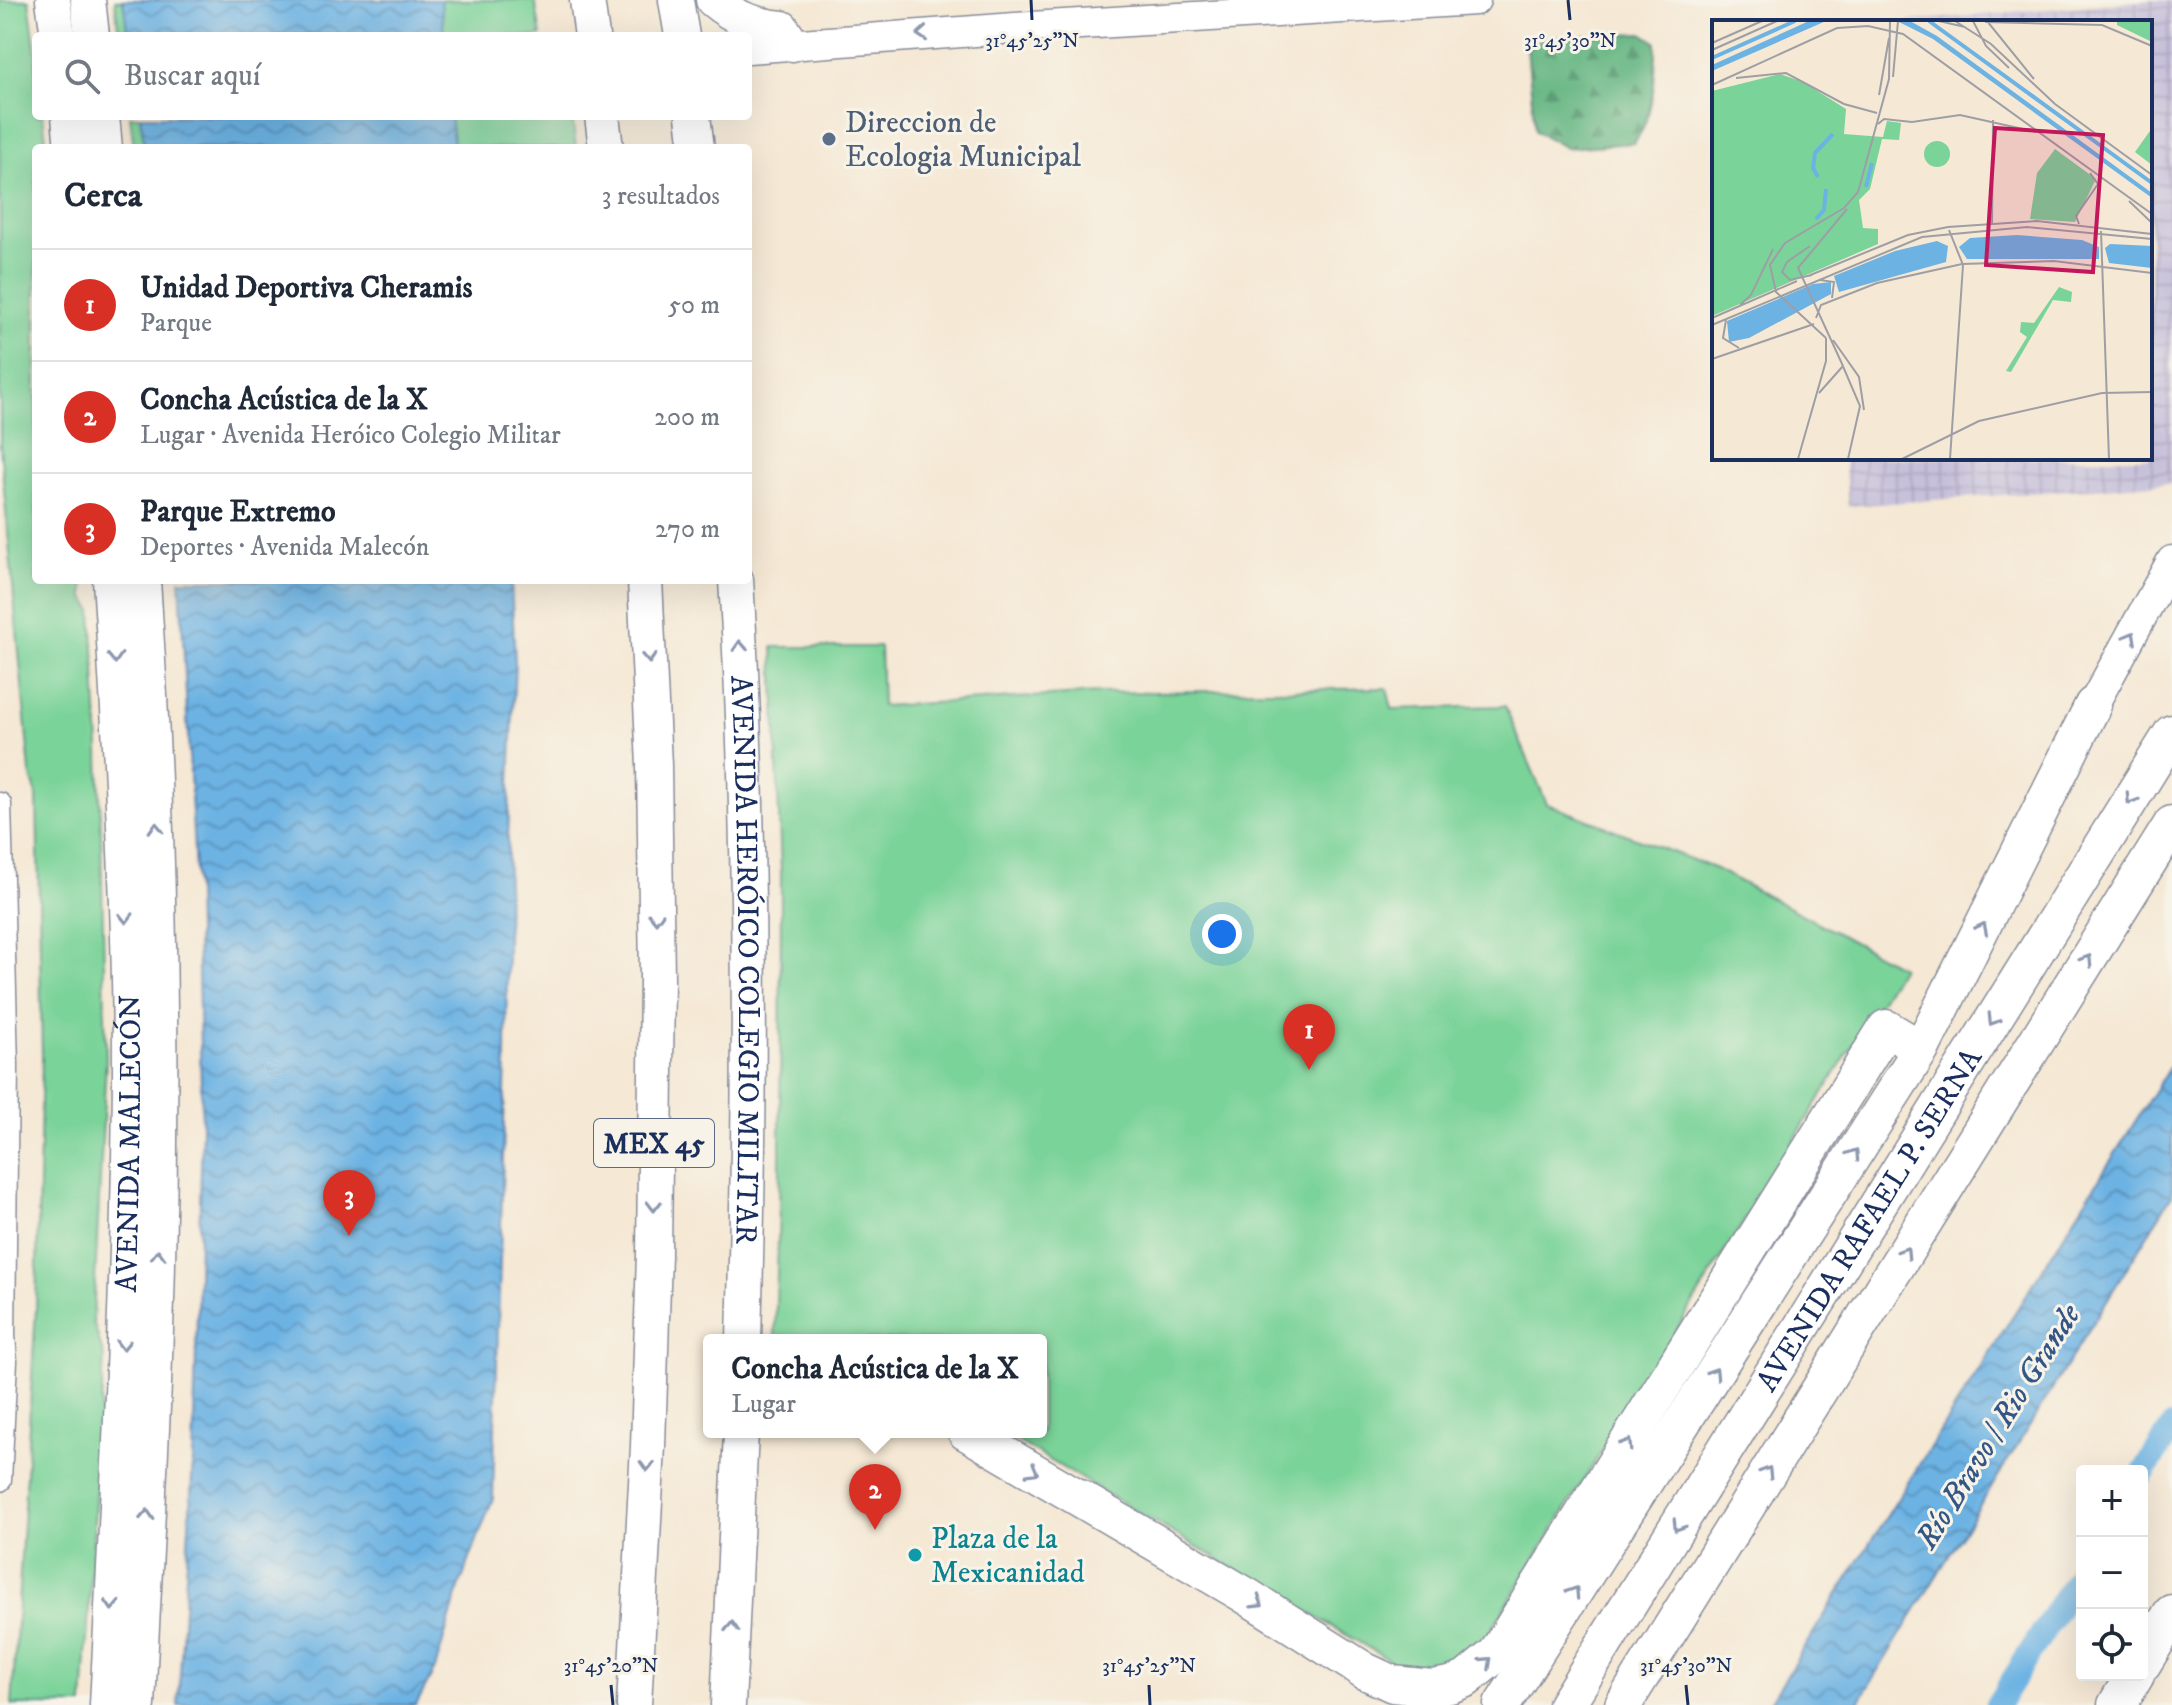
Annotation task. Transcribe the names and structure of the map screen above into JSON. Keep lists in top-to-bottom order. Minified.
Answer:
{"streets":{"highway":["AVENIDA RAFAEL P. SERNA"],"main road":["AVENIDA HERÓICO COLEGIO MILITAR","AVENIDA MALECÓN","MEX 45"]},"water":["Río Bravo / Rio Grande"],"places":["Direccion de Ecologia Municipal","Plaza de la Mexicanidad"],"page":{"search":"Buscar aquí","heading":["Cerca","3 resultados"],"list":[{"mark":"1","name":"Unidad Deportiva Cheramis","note":"Parque","value":"50 m"},{"mark":"2","name":"Concha Acústica de la X","note":"Lugar · Avenida Heróico Colegio Militar","value":"200 m"},{"mark":"3","name":"Parque Extremo","note":"Deportes · Avenida Malecón","value":"270 m"}],"pins":["1","3","2"],"popup":["Concha Acústica de la X","Lugar"],"map_buttons":["+","−"]},"coordinates":["31°45'25\"N","31°45'30\"N","31°45'20\"N"]}
